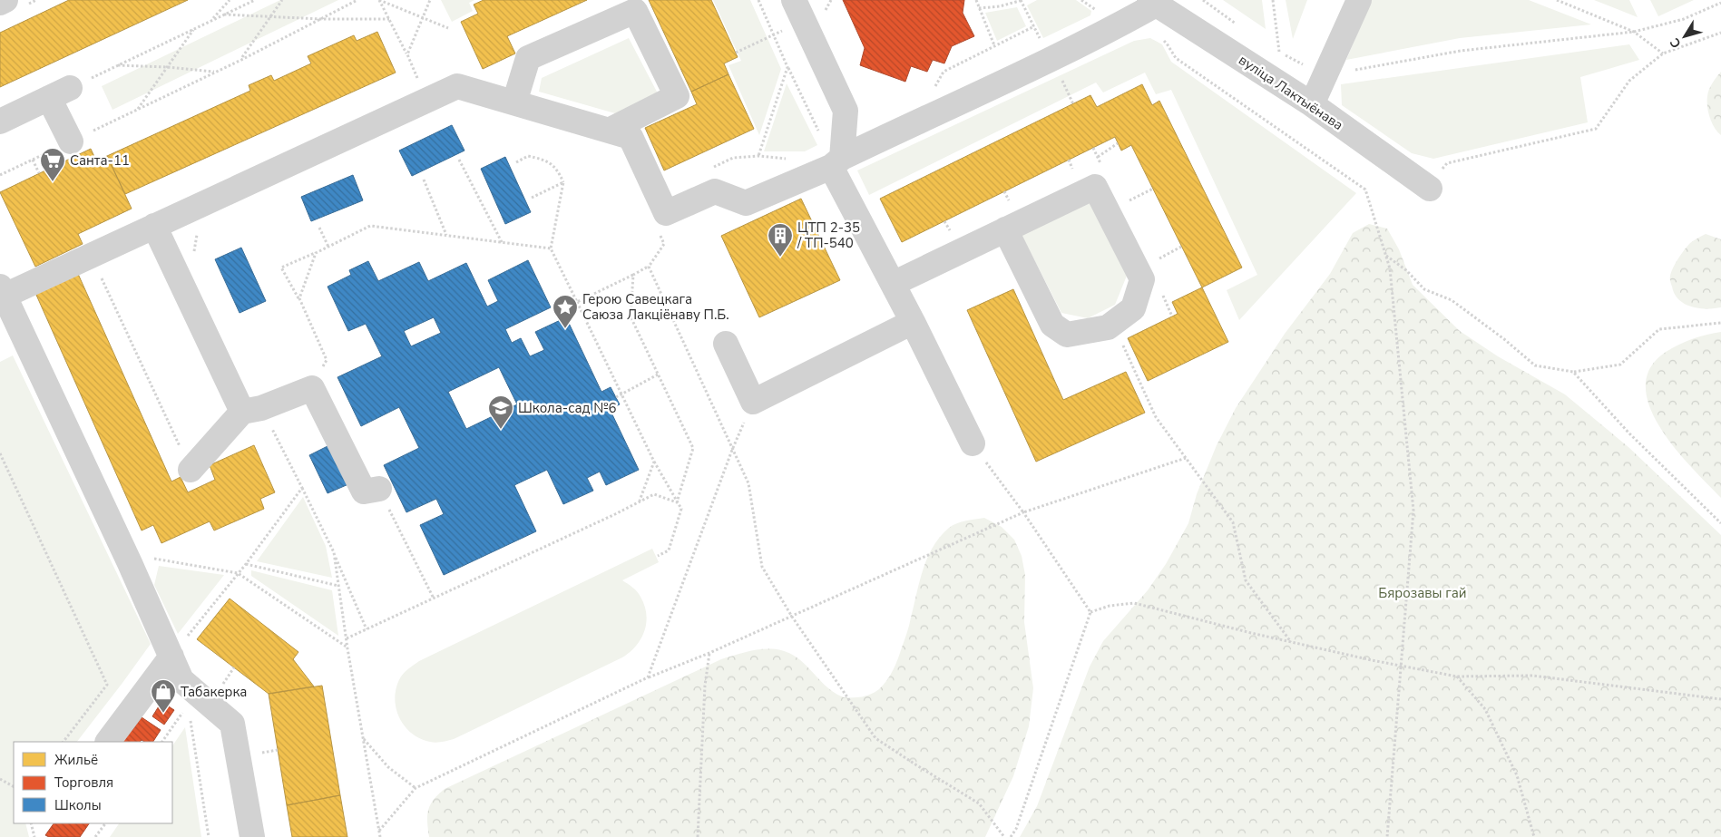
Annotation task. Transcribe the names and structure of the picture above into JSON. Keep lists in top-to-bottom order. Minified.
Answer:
{"streets":{"street":["вуліца Лактыёнава"]},"parks":["Бярозавы гай"],"places":{"supermarket":["Санта-11"],"building":["ЦТП 2-35 / ТП-540"],"place":["Герою Савецкага Саюза Лакціёнаву П.Б."],"school or university":["Школа-сад №6"],"shop":["Табакерка"]},"legend":["Жильё","Торговля","Школы"],"north":"bottom left"}
